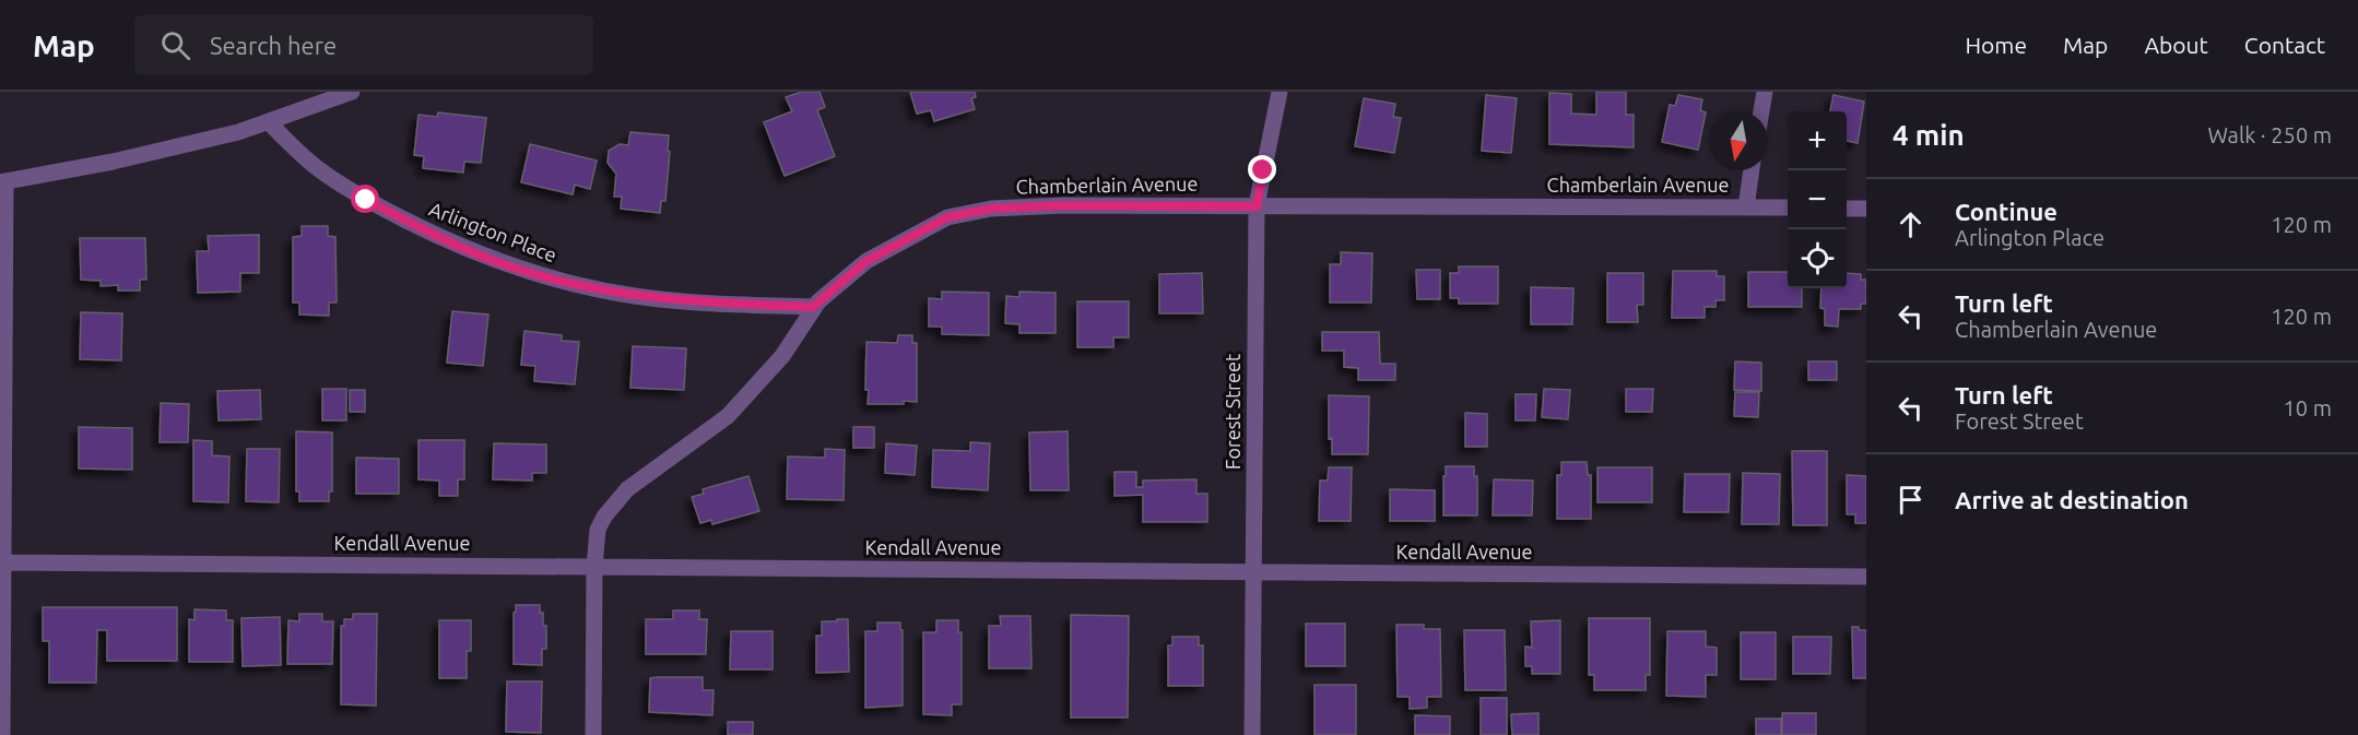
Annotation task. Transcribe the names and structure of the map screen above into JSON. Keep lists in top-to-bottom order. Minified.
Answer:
{"streets":{"street":["Chamberlain Avenue","Arlington Place","Forest Street","Kendall Avenue"]},"crossings":[["Chamberlain Avenue","Arlington Place"],["Chamberlain Avenue","Forest Street"],["Chamberlain Avenue","Kendall Avenue"],["Forest Street","Kendall Avenue"]],"north":"bottom","page":{"header":"Map","search":"Search here","nav":["Home","Map","About","Contact"],"heading":["4 min","Walk · 250 m"],"map_buttons":["+","−"],"list":[["Continue","Arlington Place","120 m"],["Turn left","Chamberlain Avenue","120 m"],["Turn left","Forest Street","10 m"],"Arrive at destination"]}}
